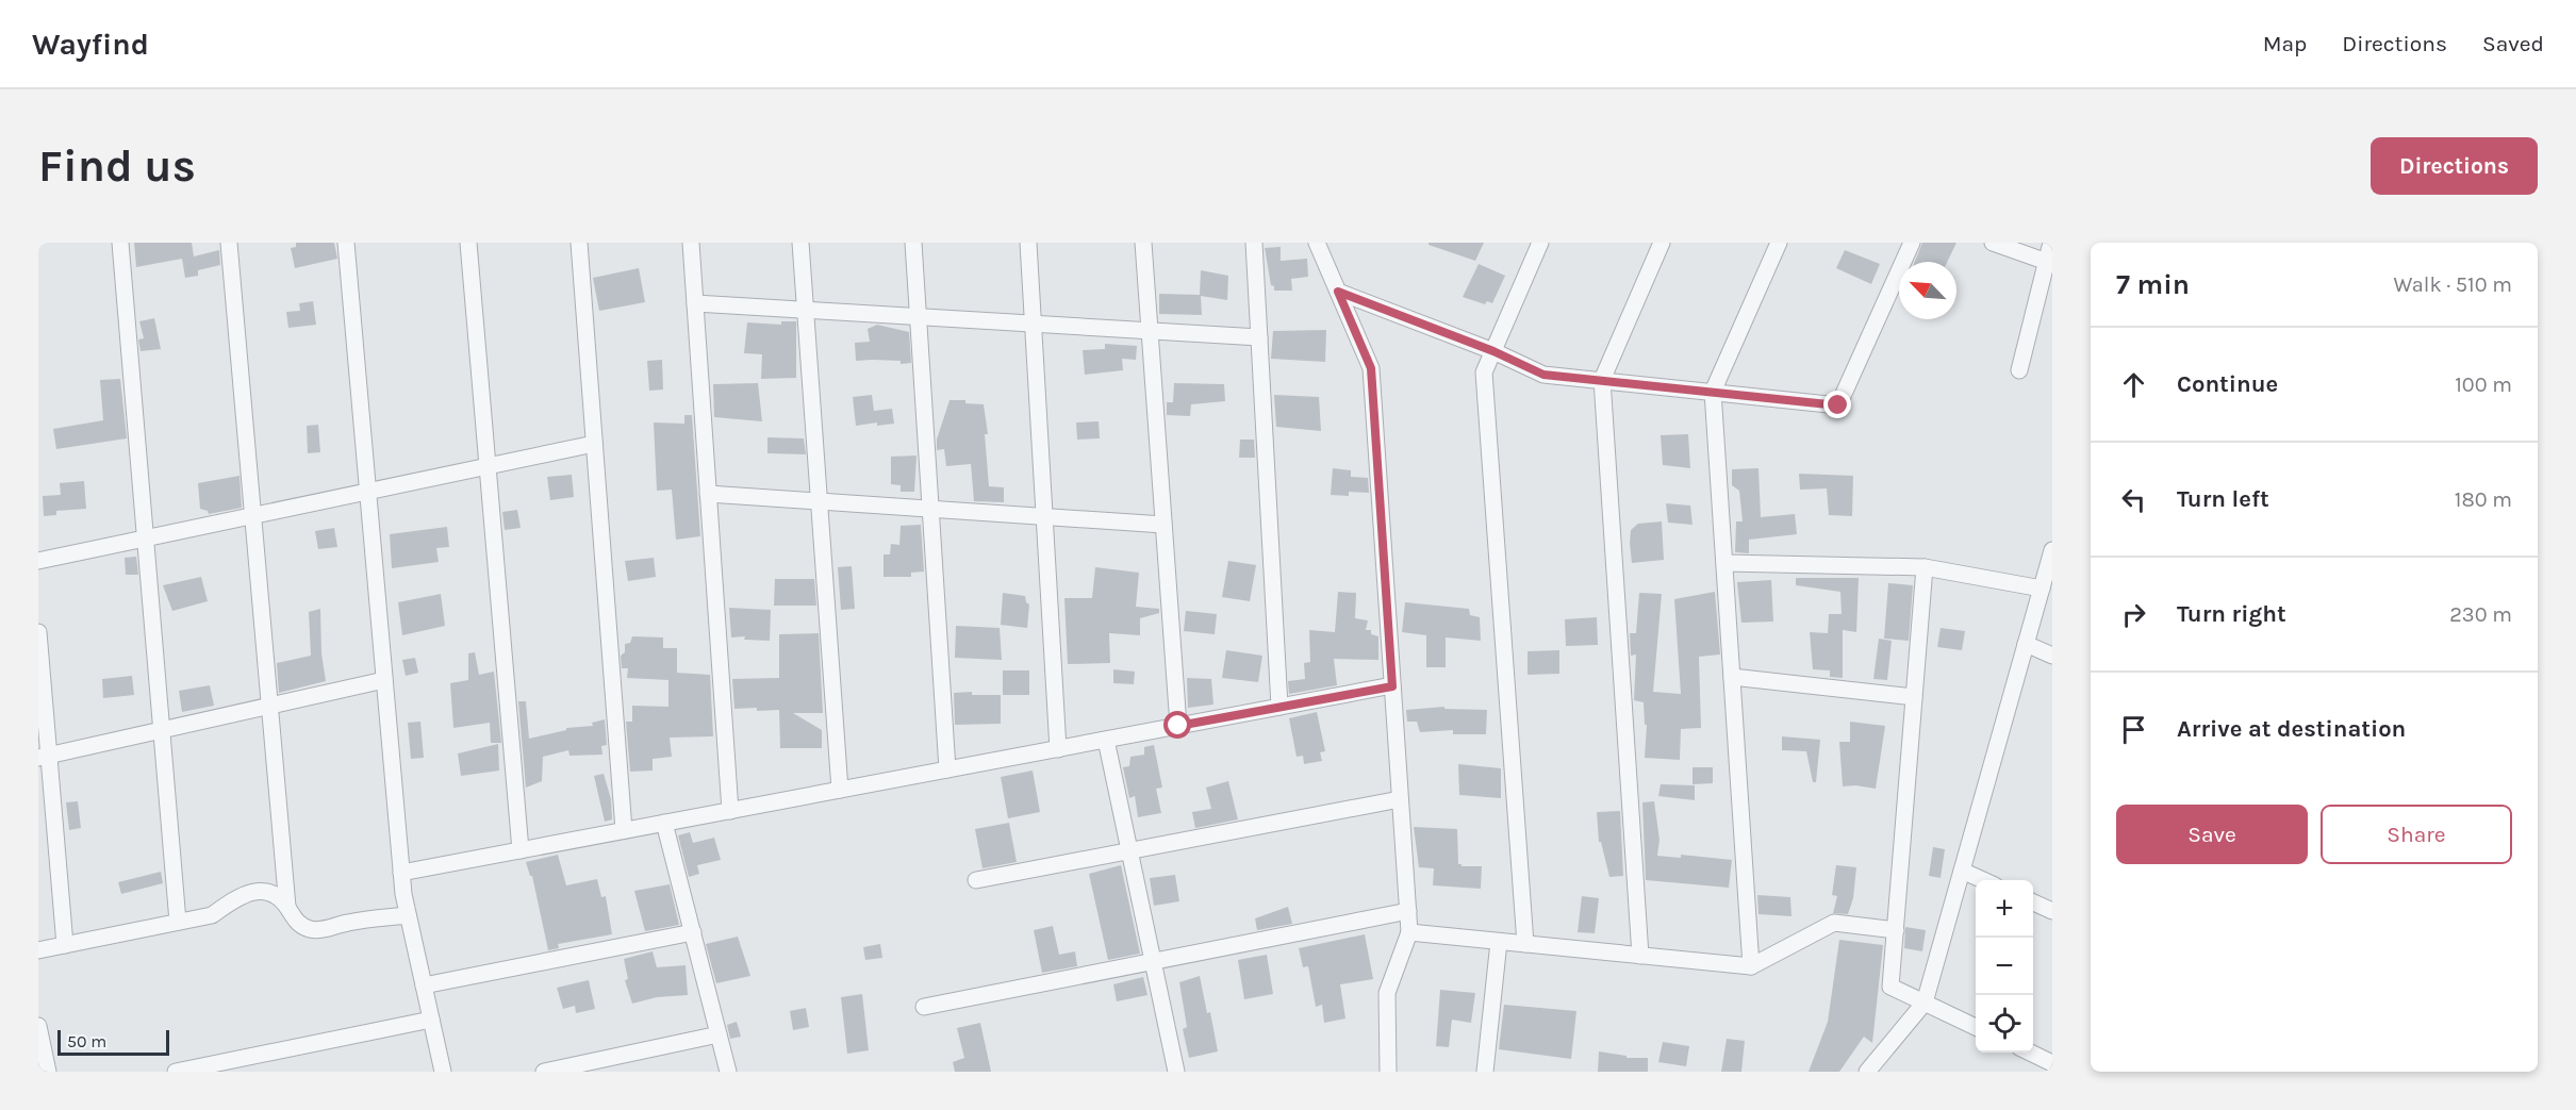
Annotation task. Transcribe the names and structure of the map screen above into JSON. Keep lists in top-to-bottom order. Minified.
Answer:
{"scale_bar":"50 m","north":"top left","page":{"header":"Wayfind","nav":["Map","Directions","Saved"],"buttons":["Directions",["Save","Share"]],"title":"Find us","heading":["7 min","Walk · 510 m"],"list":[["Continue","100 m"],["Turn left","180 m"],["Turn right","230 m"],"Arrive at destination"],"map_buttons":["+","−"],"scale":"50 m"}}
